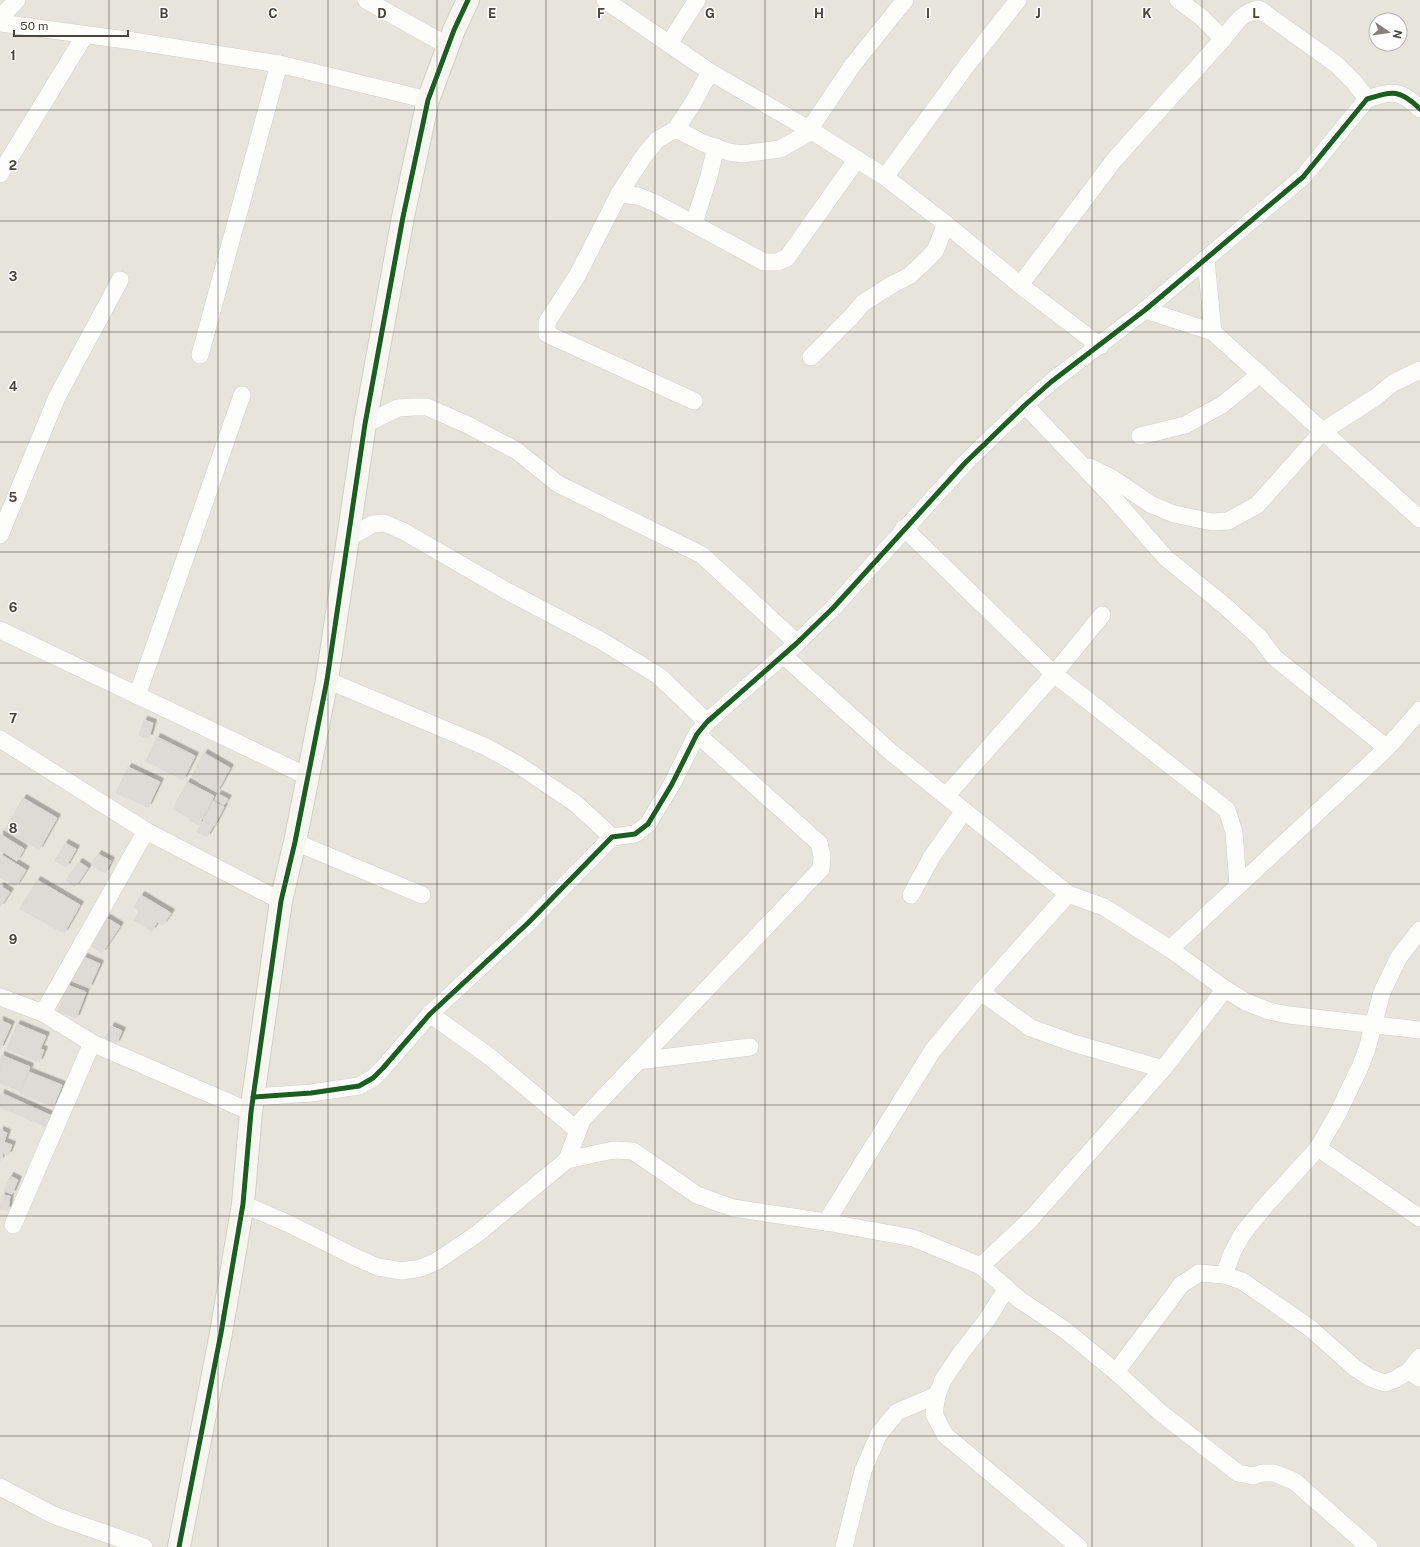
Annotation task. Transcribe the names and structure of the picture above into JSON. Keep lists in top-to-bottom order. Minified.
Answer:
{"scale_bar":"50 m","north":"right","grid":{"columns":["B","C","D","E","F","G","H","I","J","K","L"],"rows":["1","2","3","4","5","6","7","8","9"]}}
